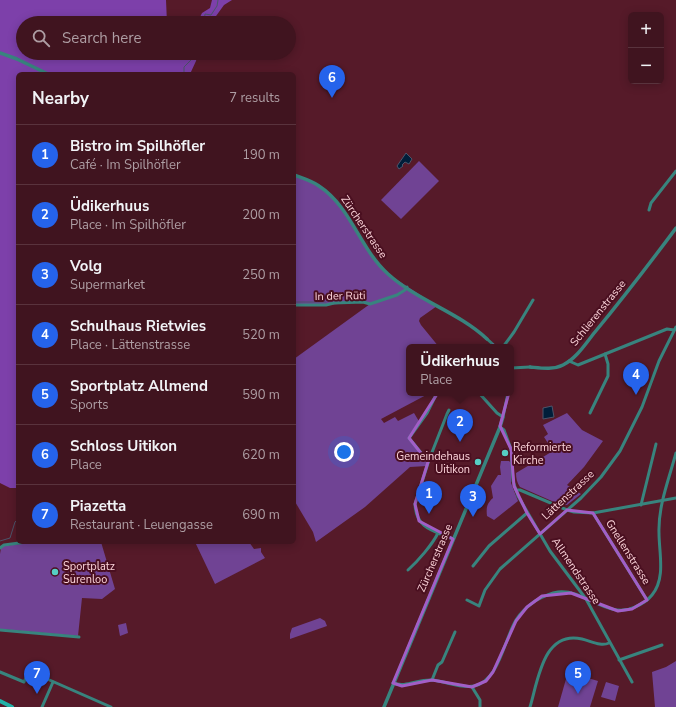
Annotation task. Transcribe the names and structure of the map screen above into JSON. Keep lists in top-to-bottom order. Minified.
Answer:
{"streets":{"street":["Zürcherstrasse","In der Rüti","Schlierenstrasse","Lättenstrasse","Gnellenstrasse","Allmendstrasse"]},"crossings":[["Zürcherstrasse","In der Rüti"],["Zürcherstrasse","Allmendstrasse"],["Lättenstrasse","Allmendstrasse"]],"places":["Reformierte Kirche","Gemeindehaus Uitikon","Sportplatz Sürenloo"],"page":{"map_buttons":["+","−"],"search":"Search here","pins":["6","4","2","1","3","5","7"],"heading":["Nearby","7 results"],"list":[{"mark":"1","name":"Bistro im Spilhöfler","note":"Café · Im Spilhöfler","value":"190 m"},{"mark":"2","name":"Üdikerhuus","note":"Place · Im Spilhöfler","value":"200 m"},{"mark":"3","name":"Volg","note":"Supermarket","value":"250 m"},{"mark":"4","name":"Schulhaus Rietwies","note":"Place · Lättenstrasse","value":"520 m"},{"mark":"5","name":"Sportplatz Allmend","note":"Sports","value":"590 m"},{"mark":"6","name":"Schloss Uitikon","note":"Place","value":"620 m"},{"mark":"7","name":"Piazetta","note":"Restaurant · Leuengasse","value":"690 m"}],"popup":["Üdikerhuus","Place"]}}
